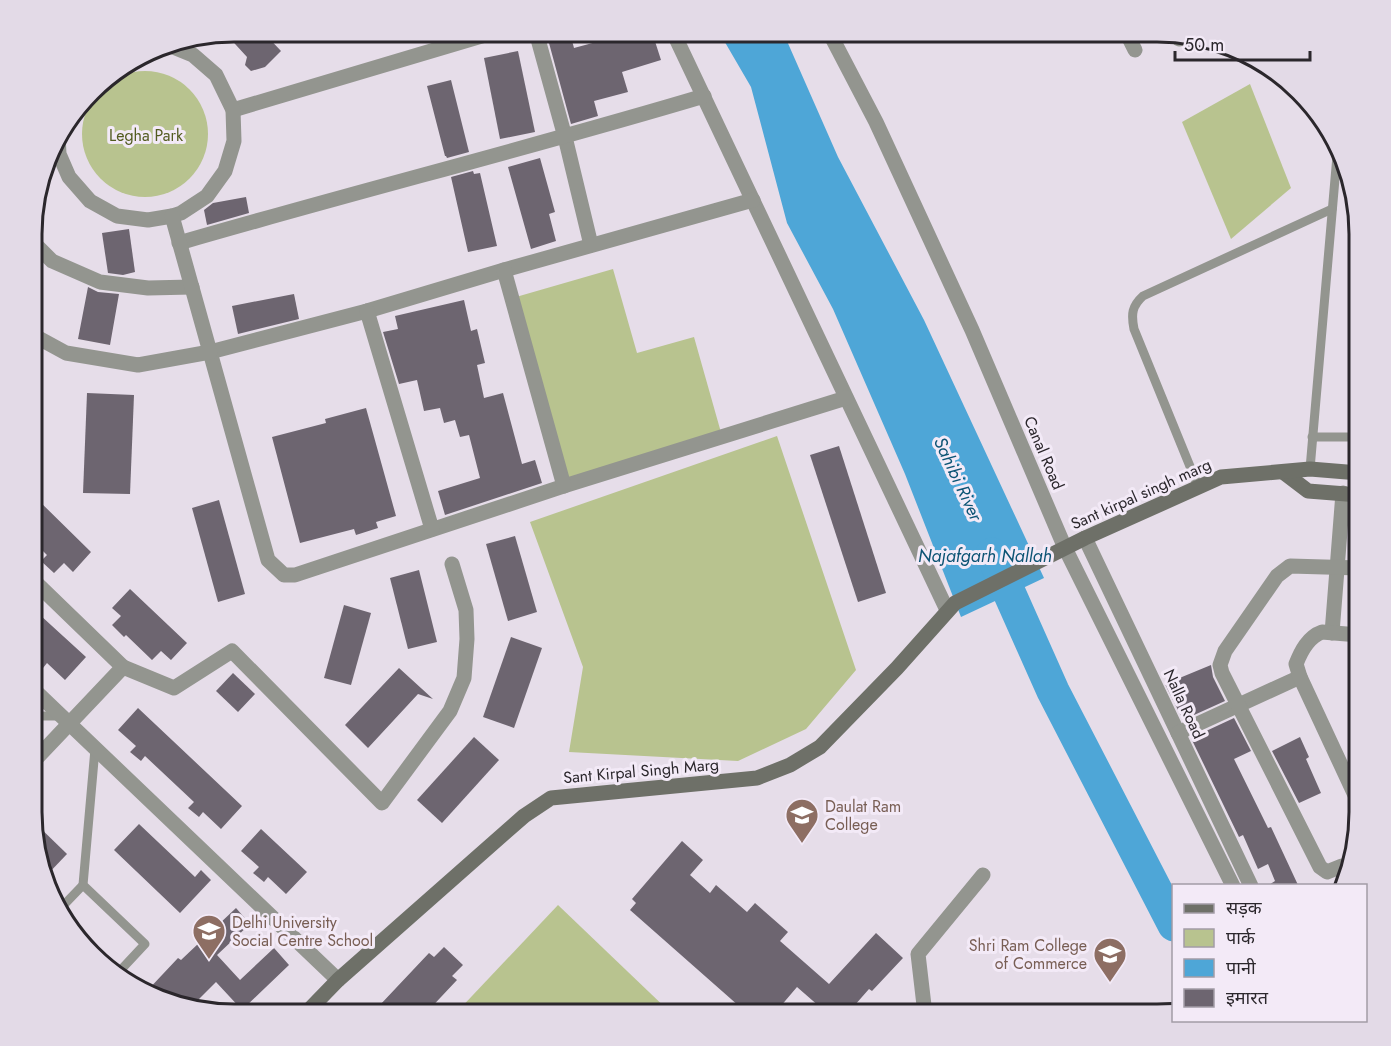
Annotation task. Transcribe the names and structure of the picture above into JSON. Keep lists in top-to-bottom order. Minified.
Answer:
{"streets":{"street":["Canal Road","Sant kirpal singh marg","Nalla Road","Sant Kirpal Singh Marg"]},"crossings":[["Canal Road","Sant kirpal singh marg"],["Sant kirpal singh marg","Nalla Road"],["Sant kirpal singh marg","Sant Kirpal Singh Marg"]],"water":["Sahibi River","Najafgarh Nallah"],"parks":["Legha Park"],"places":{"school or university":["Daulat Ram College","Delhi University Social Centre School","Shri Ram College of Commerce"]},"legend":["सड़क","पार्क","पानी","इमारत"],"scale_bar":"50 m"}
